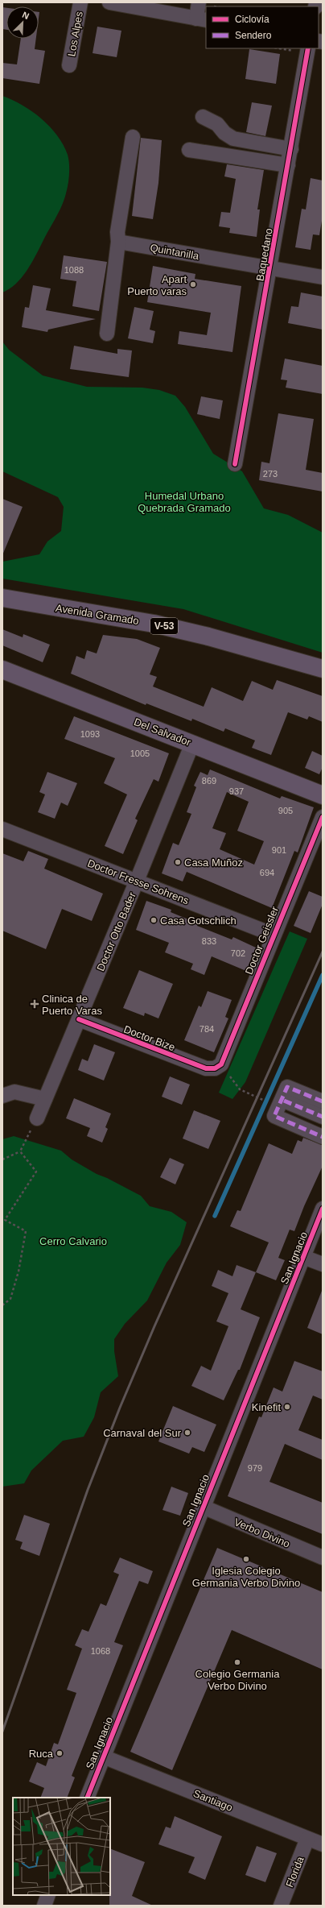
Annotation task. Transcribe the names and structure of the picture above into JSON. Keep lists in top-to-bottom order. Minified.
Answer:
{"streets":{"main road":["Avenida Gramado","V-53","Del Salvador"],"street":["Los Alpes","Quintanilla","Baquedano","Doctor Fresse Sohrens","Doctor Otto Bader","Doctor Geissler","Doctor Bize","San Ignacio","Verbo Divino","Santiago","Florida"]},"crossings":[["Quintanilla","Baquedano"],["Del Salvador","Doctor Otto Bader"],["Doctor Fresse Sohrens","Doctor Otto Bader"],["Doctor Fresse Sohrens","Doctor Geissler"],["Doctor Otto Bader","Doctor Bize"],["Doctor Geissler","Doctor Bize"],["San Ignacio","Verbo Divino"],["San Ignacio","Santiago"],["Santiago","Florida"]],"parks":["Humedal Urbano Quebrada Gramado","Cerro Calvario"],"places":{"other":["Apart Puerto varas","Casa Muñoz","Casa Gotschlich","Kinefit","Carnaval del Sur","Iglesia Colegio Germania Verbo Divino","Colegio Germania Verbo Divino","Ruca"],"health":["Clinica de Puerto Varas"]},"house_numbers":["1088","273","1093","1005","869","937","905","901","694","833","702","784","979","1068"],"legend":["Ciclovía","Sendero"],"north":"top right"}
